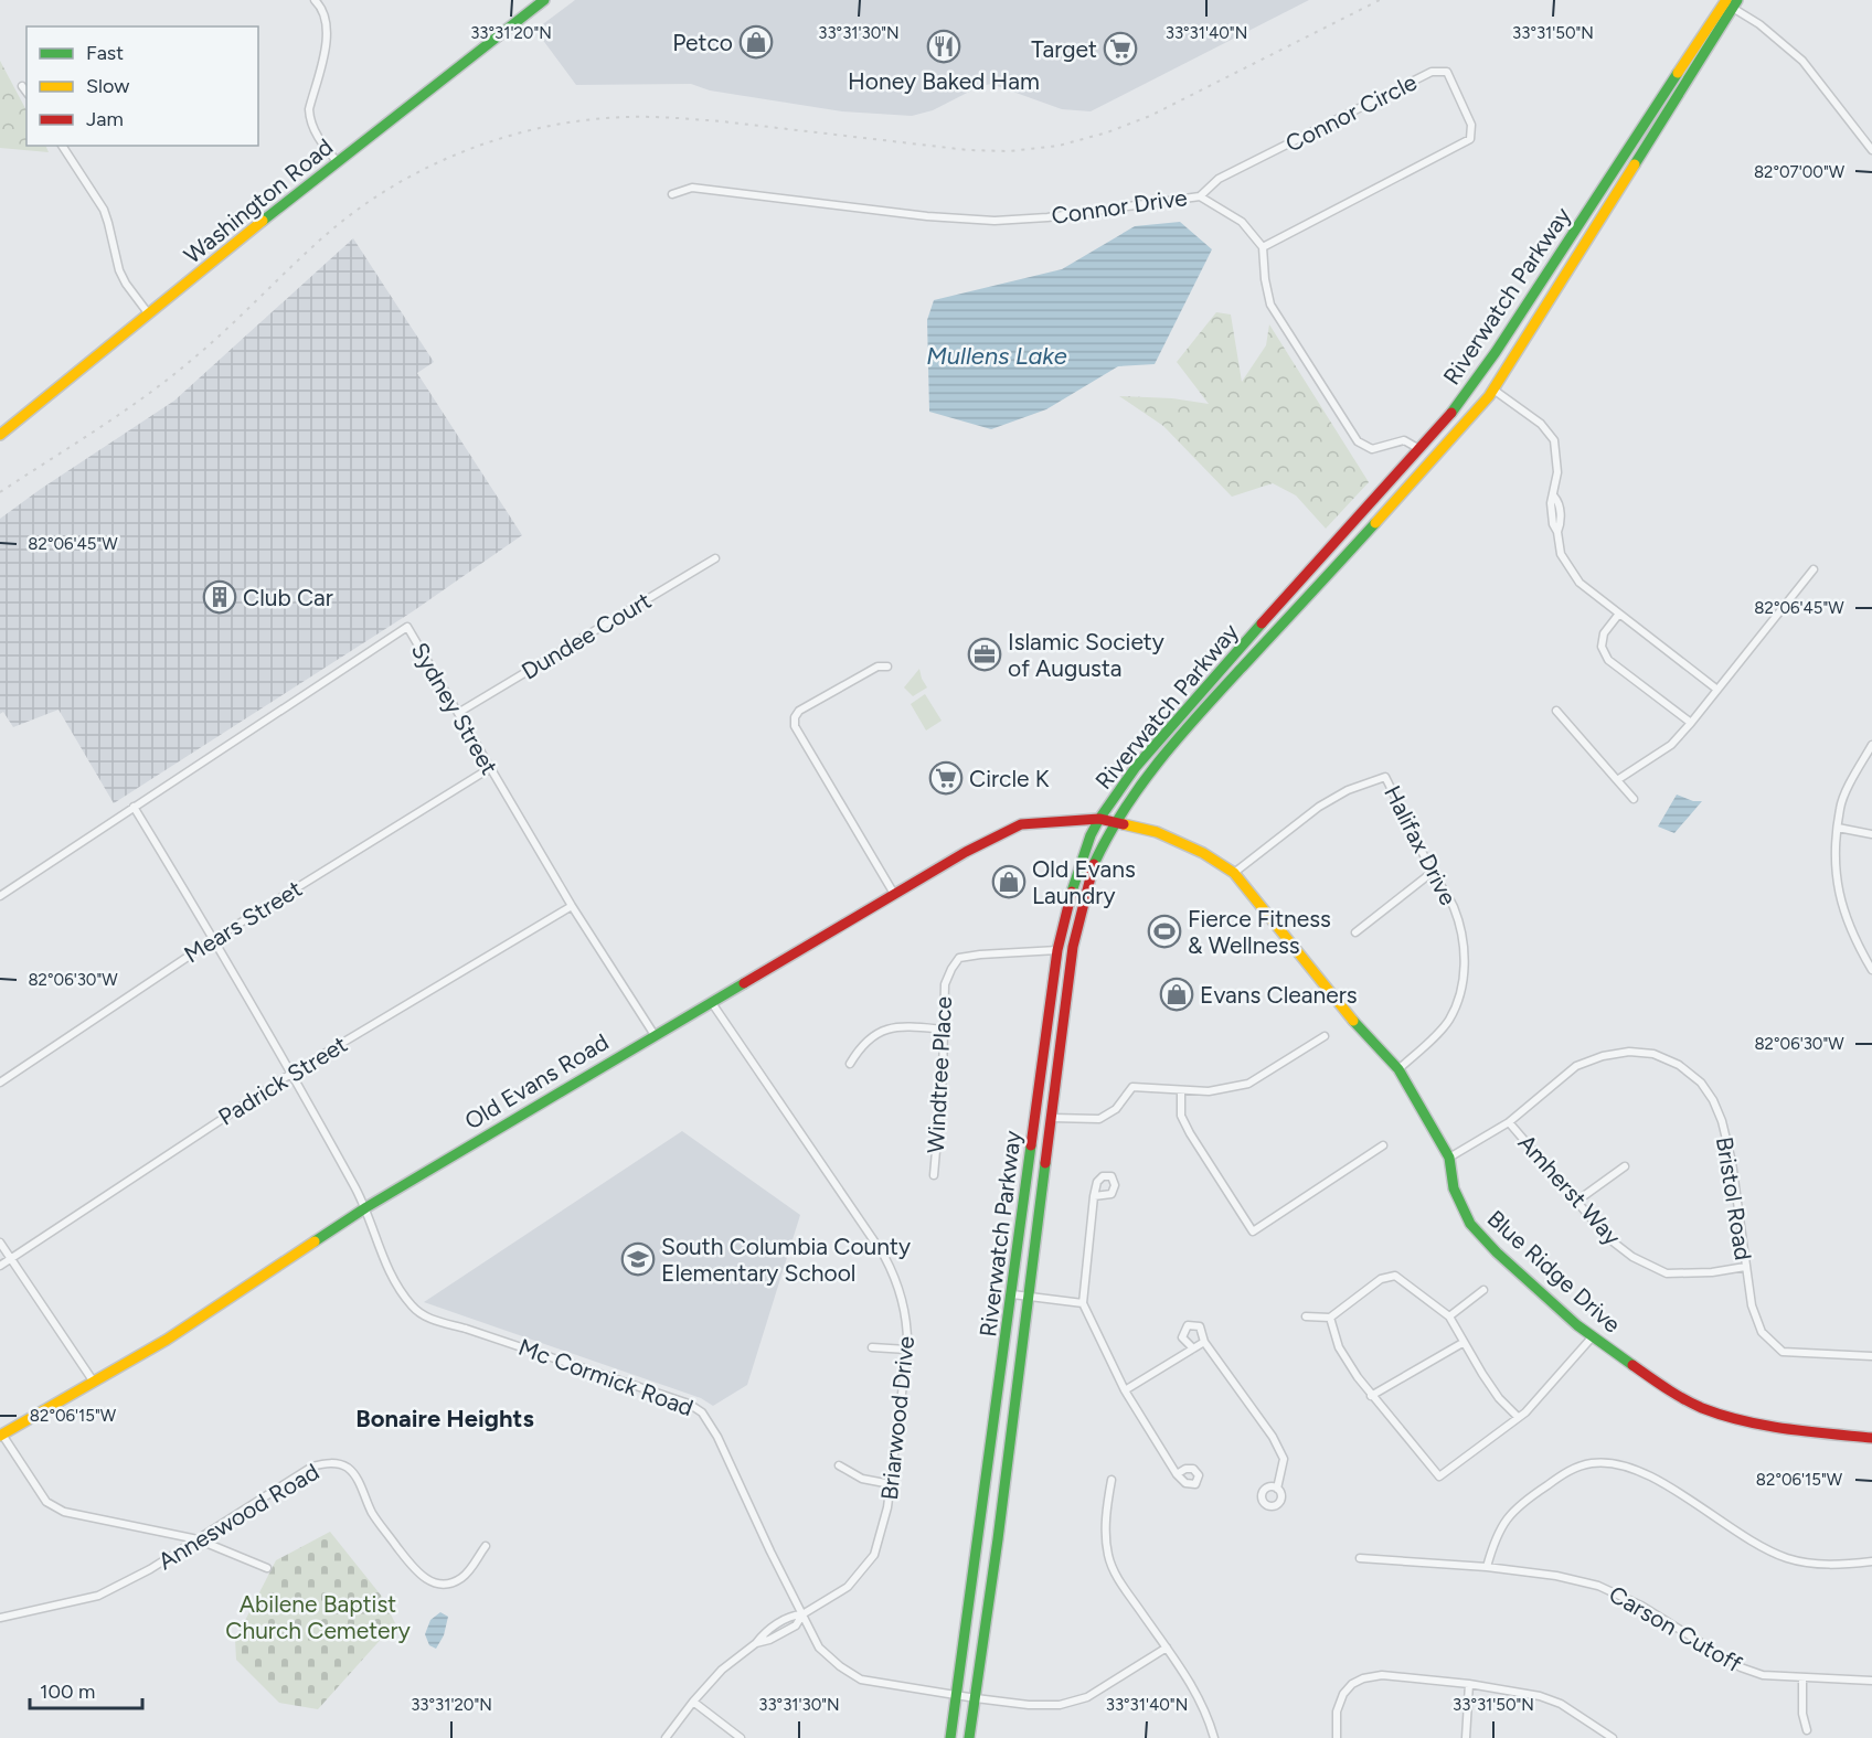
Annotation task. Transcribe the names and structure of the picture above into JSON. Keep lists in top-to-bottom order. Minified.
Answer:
{"streets":{"main road":["Washington Road","Riverwatch Parkway","Old Evans Road","Blue Ridge Drive"],"street":["Connor Circle","Connor Drive","Dundee Court","Sydney Street","Halifax Drive","Mears Street","Windtree Place","Padrick Street","Amherst Way","Bristol Road","Mc Cormick Road","Briarwood Drive","Anneswood Road","Carson Cutoff"]},"crossings":[["Connor Circle","Connor Drive"],["Riverwatch Parkway","Windtree Place"],["Riverwatch Parkway","Old Evans Road"],["Riverwatch Parkway","Blue Ridge Drive"],["Riverwatch Parkway","Mc Cormick Road"],["Dundee Court","Sydney Street"],["Sydney Street","Mears Street"],["Sydney Street","Padrick Street"],["Sydney Street","Old Evans Road"],["Sydney Street","Mc Cormick Road"],["Halifax Drive","Blue Ridge Drive"],["Mears Street","Mc Cormick Road"],["Padrick Street","Mc Cormick Road"],["Old Evans Road","Blue Ridge Drive"],["Old Evans Road","Mc Cormick Road"],["Old Evans Road","Briarwood Drive"],["Amherst Way","Bristol Road"],["Bristol Road","Blue Ridge Drive"],["Mc Cormick Road","Briarwood Drive"]],"districts":["Bonaire Heights"],"water":["Mullens Lake"],"parks":["Abilene Baptist Church Cemetery"],"places":{"shop":["Petco","Old Evans Laundry","Evans Cleaners"],"restaurant":["Honey Baked Ham"],"supermarket":["Target","Circle K"],"building":["Club Car"],"office":["Islamic Society of Augusta"],"sports":["Fierce Fitness & Wellness"],"school or university":["South Columbia County Elementary School"]},"legend":["Fast","Slow","Jam"],"scale_bar":"100 m","coordinates":["33°31'20\"N","33°31'30\"N","33°31'40\"N","33°31'50\"N","82°07'00\"W","82°06'45\"W","82°06'30\"W","82°06'15\"W"]}
